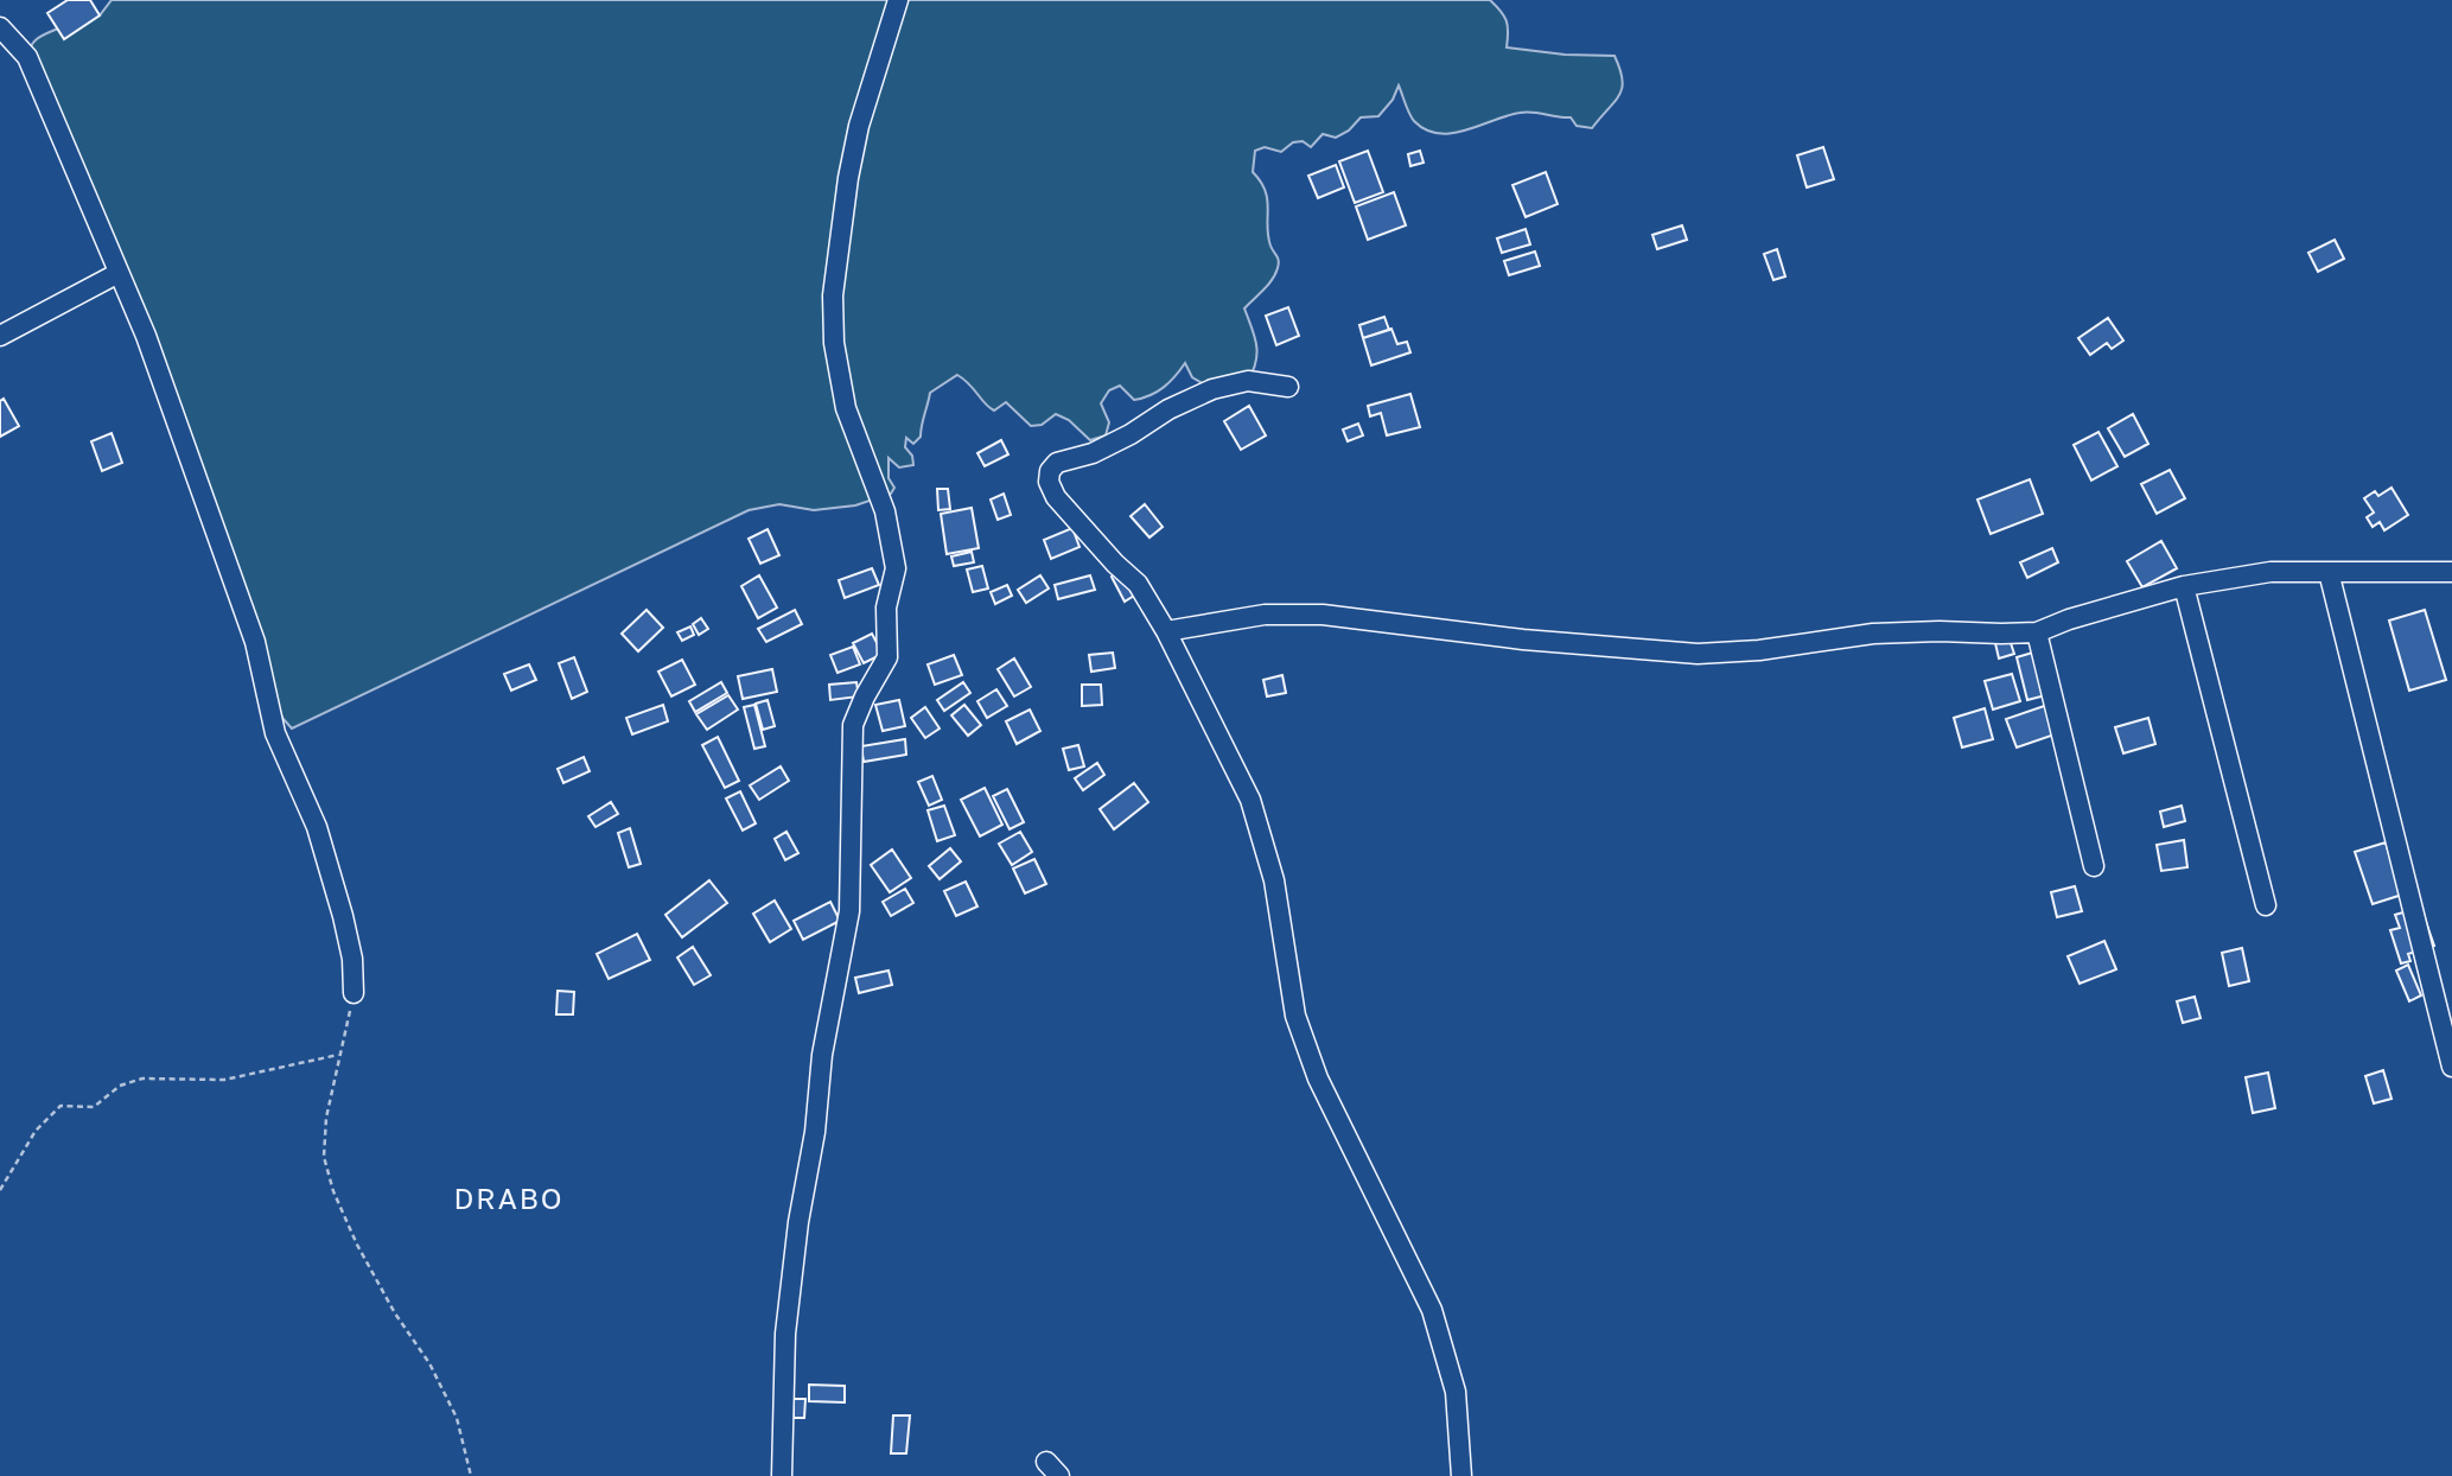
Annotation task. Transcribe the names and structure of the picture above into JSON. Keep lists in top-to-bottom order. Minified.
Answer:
{"districts":["DRABO"]}
